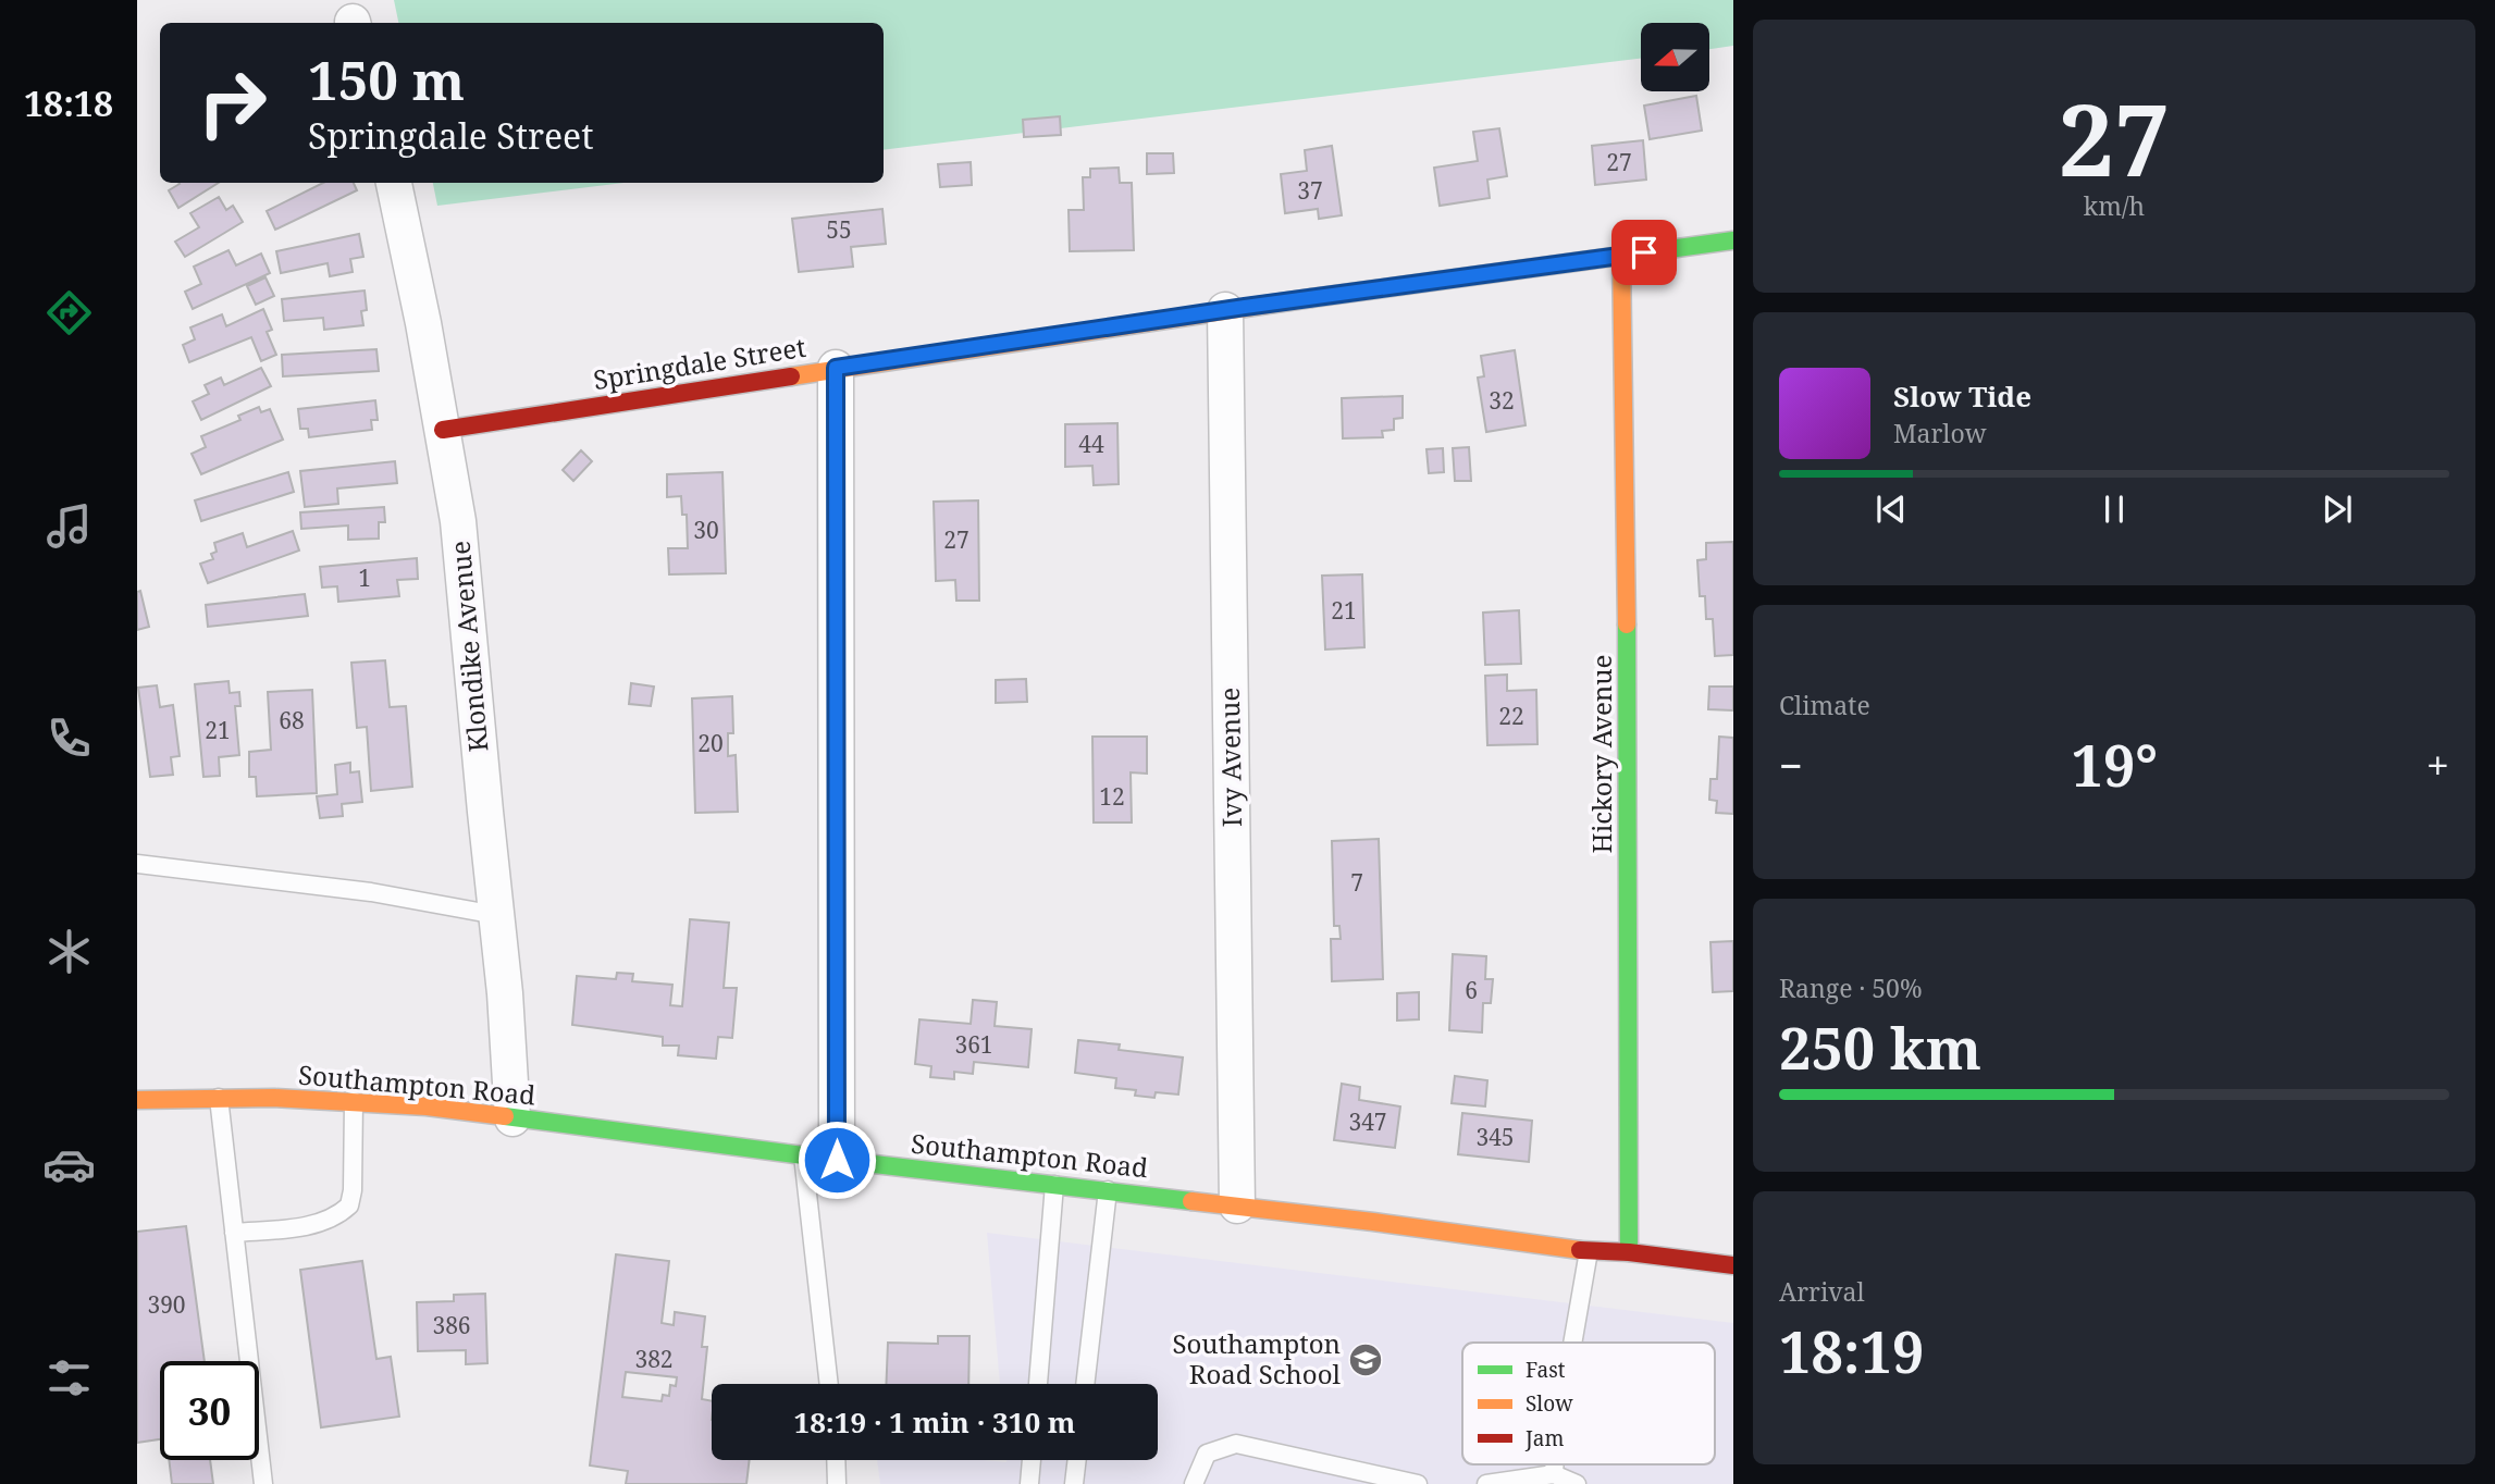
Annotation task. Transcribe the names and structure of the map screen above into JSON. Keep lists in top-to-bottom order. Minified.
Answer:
{"streets":{"street":["Springdale Street","Klondike Avenue","Hickory Avenue","Ivy Avenue","Southampton Road"]},"crossings":[["Springdale Street","Klondike Avenue"],["Springdale Street","Hickory Avenue"],["Springdale Street","Ivy Avenue"],["Klondike Avenue","Southampton Road"],["Hickory Avenue","Southampton Road"],["Ivy Avenue","Southampton Road"]],"places":{"school or university":["Southampton Road School"]},"house_numbers":["27","37","55","32","44","30","27","1","21","22","68","21","20","12","7","6","361","347","345","390","386","382"],"legend":["Fast","Slow","Jam"],"north":"left","page":{"tabs":"18:18","tile":[["27","km/h"],"Climate",["Range · 50%","250 km"],["Arrival","18:19"]],"turn":["150 m","Springdale Street"],"song":["Slow Tide","Marlow"],"heat":["−","19°","+"],"limit":"30","trip":"18:19 · 1 min · 310 m"}}
